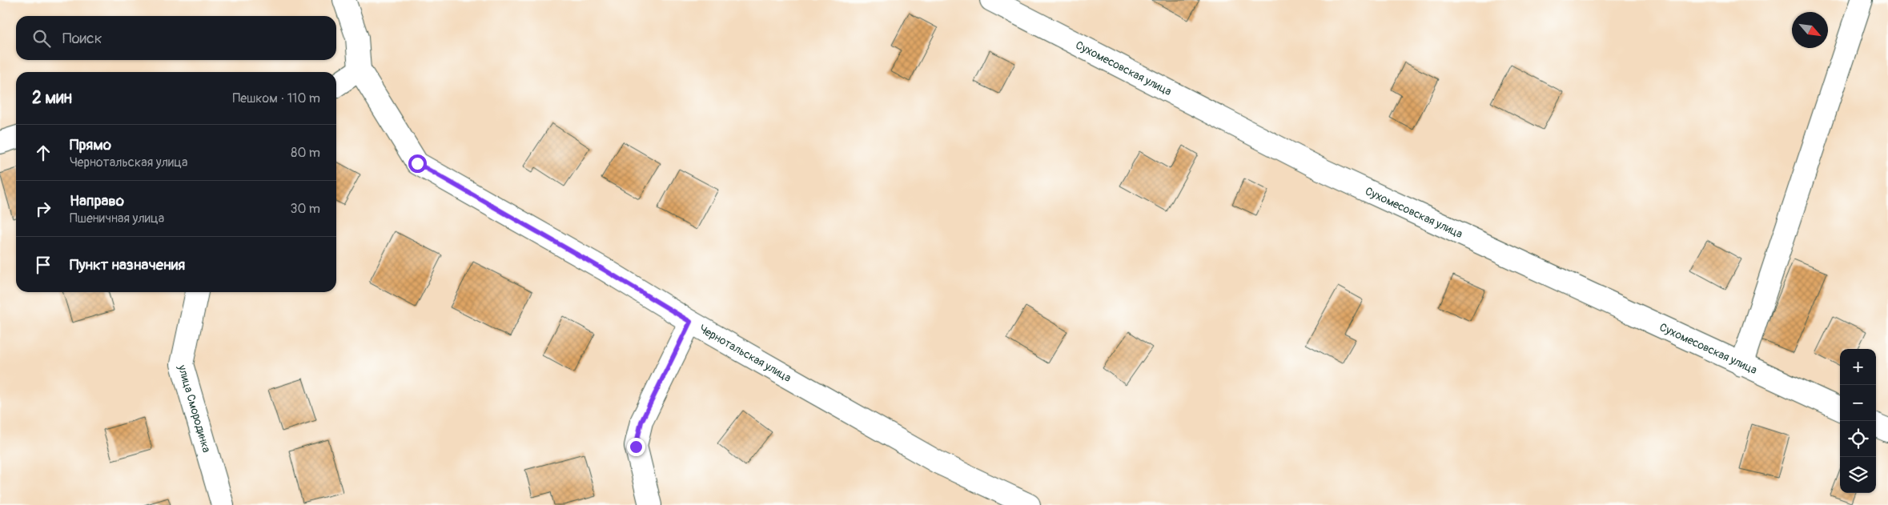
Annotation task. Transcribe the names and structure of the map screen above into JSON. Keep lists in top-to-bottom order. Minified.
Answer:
{"streets":{"street":["Сухомесовская улица","Чернотальская улица","улица Смородинка"]},"north":"bottom right","page":{"search":"Поиск","heading":["2 мин","Пешком · 110 m"],"list":[["Прямо","Чернотальская улица","80 m"],["Направо","Пшеничная улица","30 m"],"Пункт назначения"],"map_buttons":["+","−"]}}
